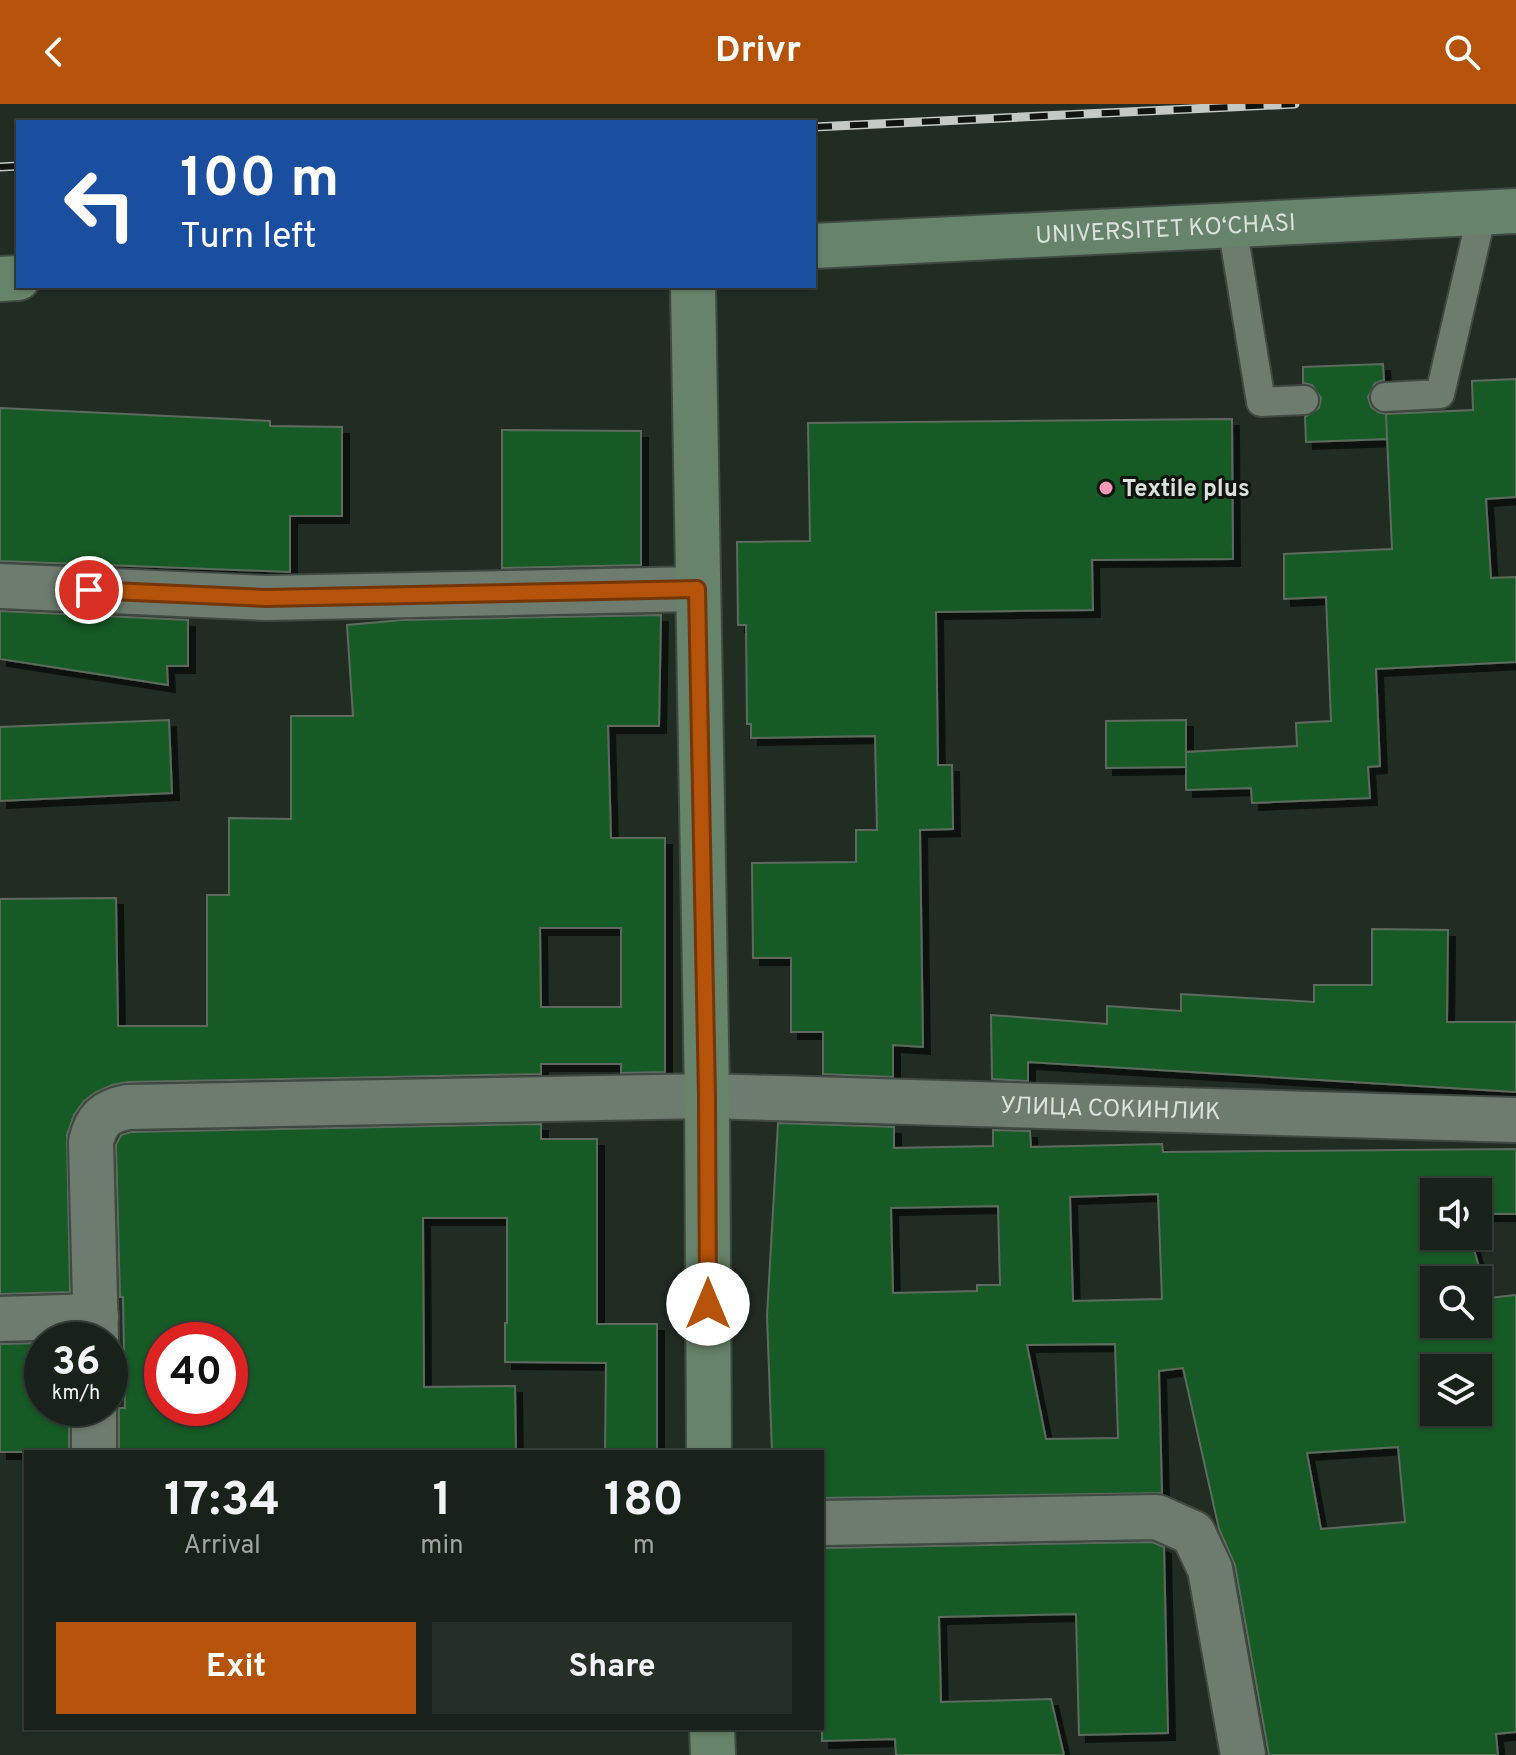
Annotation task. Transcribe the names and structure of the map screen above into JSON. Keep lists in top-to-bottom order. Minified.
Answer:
{"streets":{"street":["UNIVERSITET KО‘CHASI","УЛИЦА СОКИНЛИК"]},"places":["Textile plus"],"page":{"header":"Drivr","turn":["100 m","Turn left"],"speed":"36 km/h","limit":"40","eta":["17:34","Arrival","1","min","180","m"],"buttons":["Exit","Share"]}}
